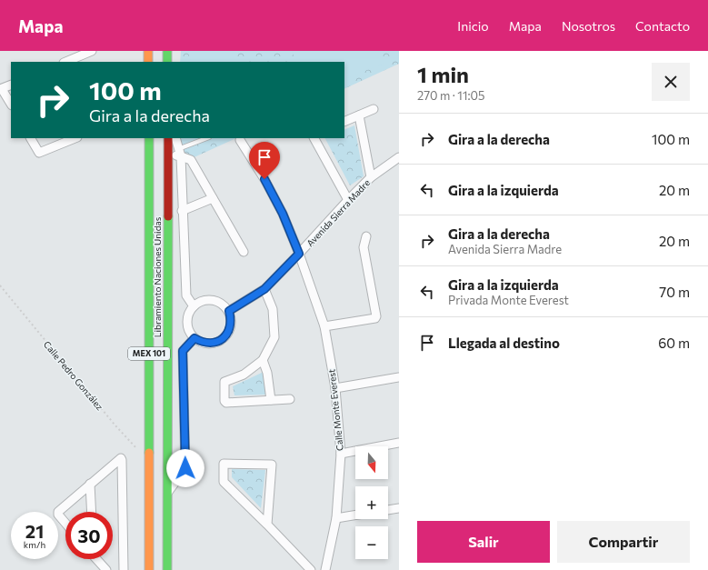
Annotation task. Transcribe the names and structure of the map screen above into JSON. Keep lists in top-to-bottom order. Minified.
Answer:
{"streets":{"highway":["Libramiento Naciones Unidas","MEX 101"],"street":["Avenida Sierra Madre","Calle Monte Everest"],"path":["Calle Pedro González"]},"crossings":[["Avenida Sierra Madre","Calle Monte Everest"],["Libramiento Naciones Unidas","Calle Pedro González"]],"north":"bottom","page":{"header":"Mapa","nav":["Inicio","Mapa","Nosotros","Contacto"],"heading":["1 min","270 m · 11:05"],"turn":["100 m","Gira a la derecha"],"list":[{"name":"Gira a la derecha","value":"100 m"},{"name":"Gira a la izquierda","value":"20 m"},{"name":"Gira a la derecha","note":"Avenida Sierra Madre","value":"20 m"},{"name":"Gira a la izquierda","note":"Privada Monte Everest","value":"70 m"},{"name":"Llegada al destino","value":"60 m"}],"map_buttons":["+","−"],"speed":"21 km/h","limit":"30","buttons":["Salir","Compartir"]}}
